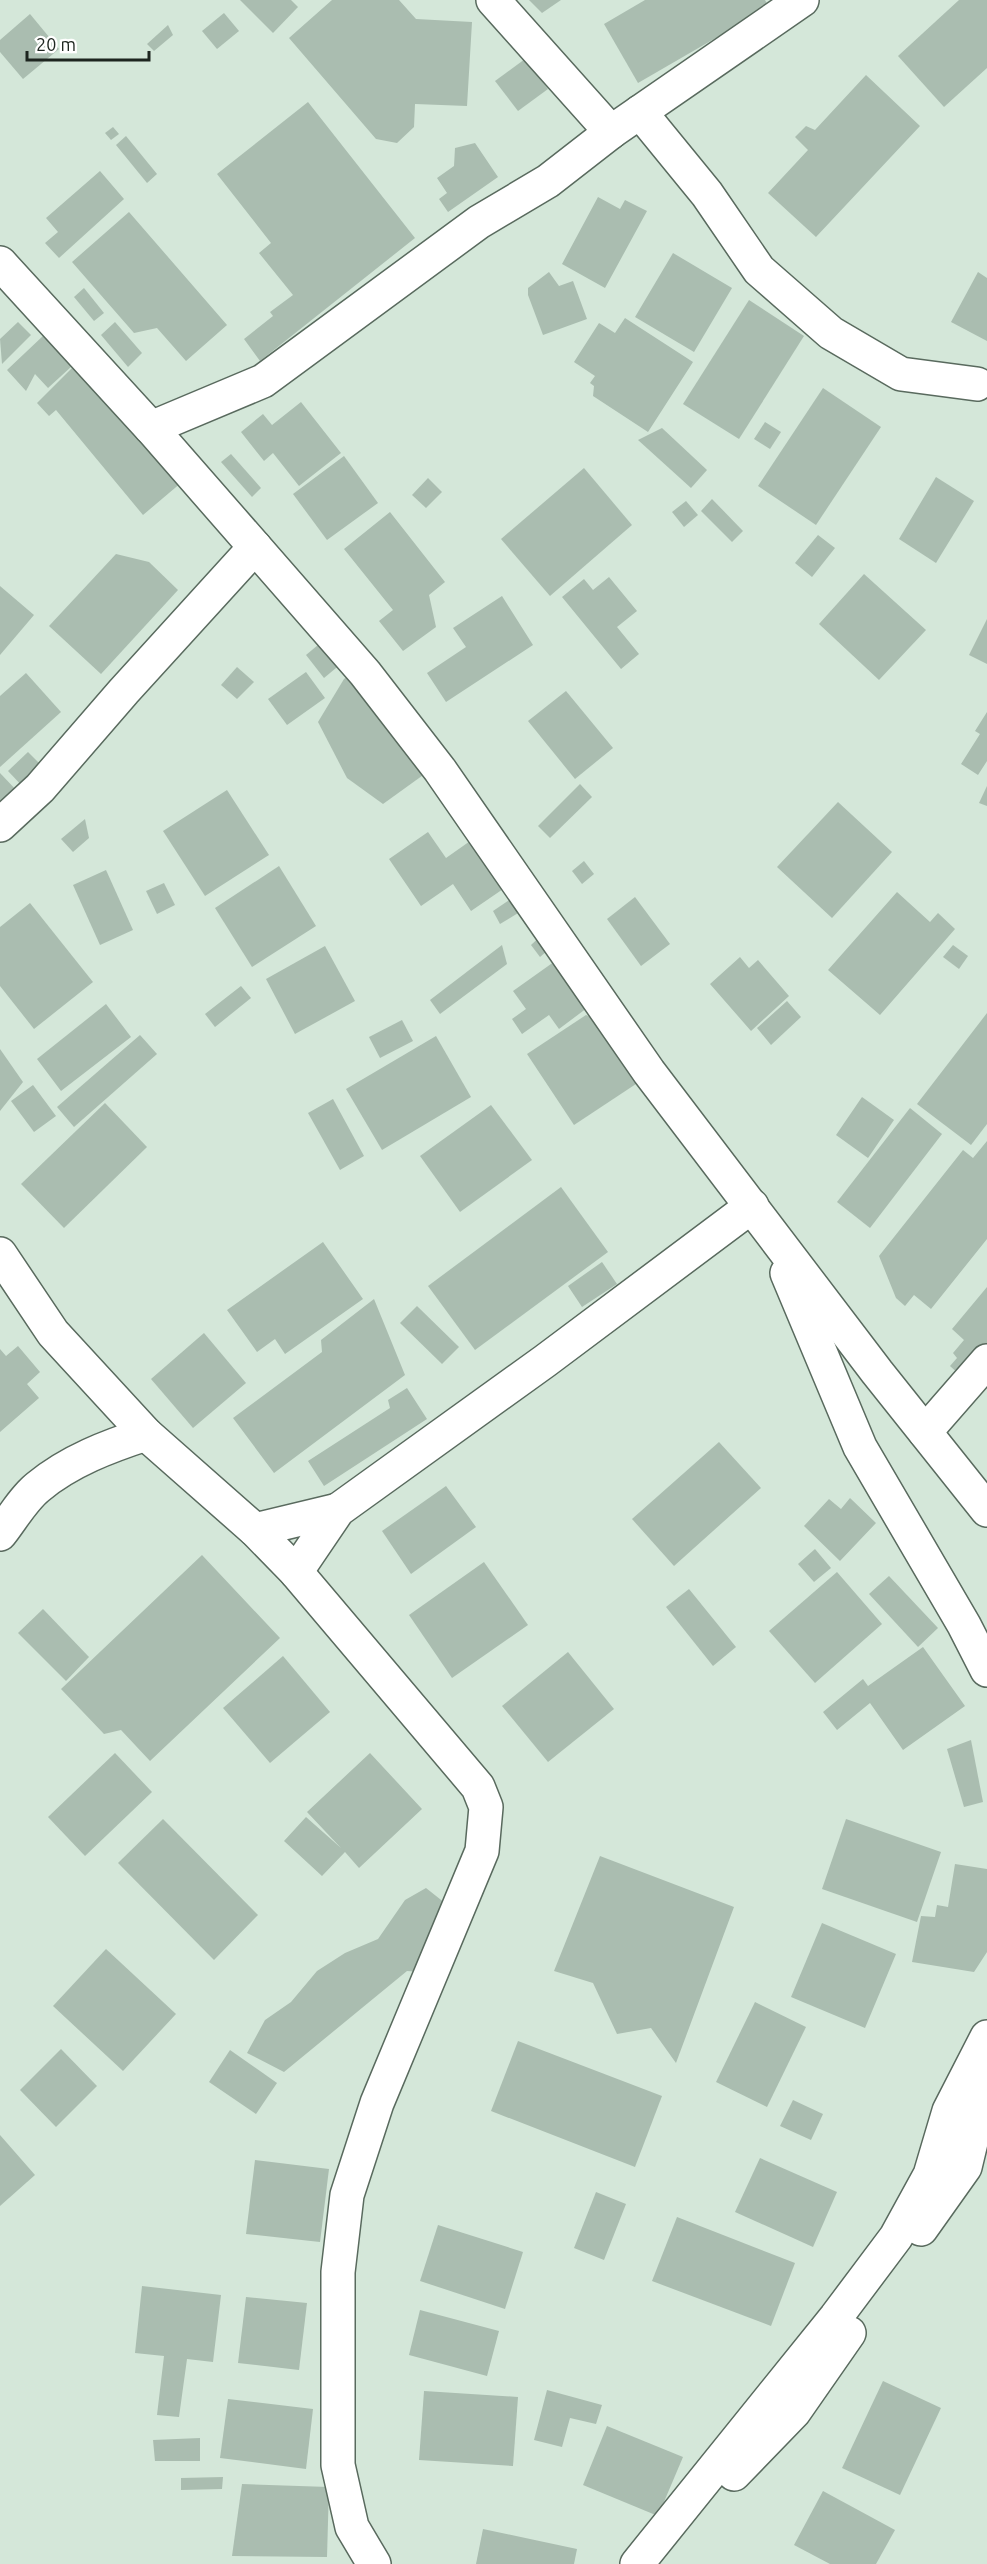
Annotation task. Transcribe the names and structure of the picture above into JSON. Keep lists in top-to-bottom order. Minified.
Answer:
{"scale_bar":"20 m"}
